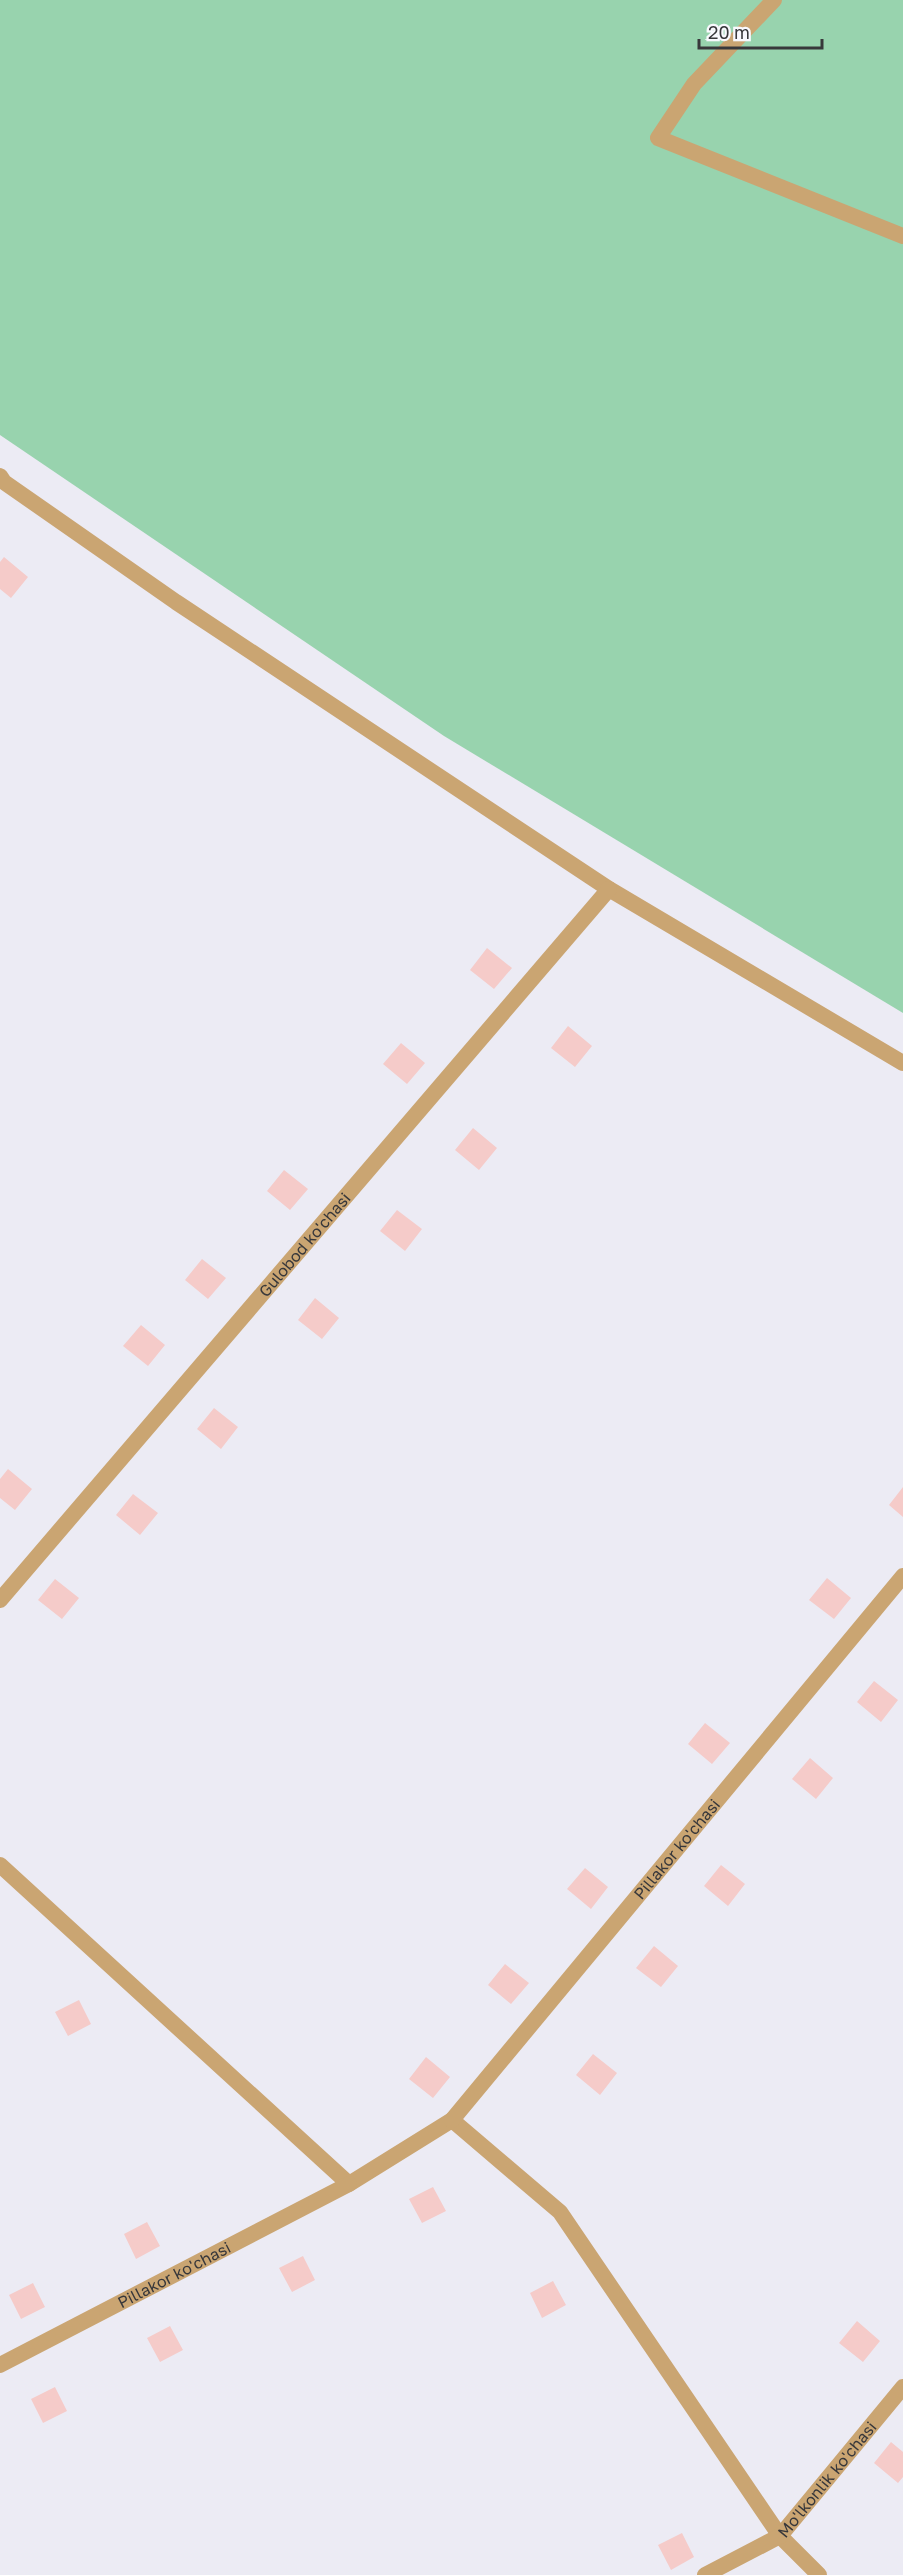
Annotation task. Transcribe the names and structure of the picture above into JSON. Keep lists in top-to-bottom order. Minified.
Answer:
{"streets":{"street":["Gulobod ko'chasi","Pillakor ko'chasi","Mo'lkonlik ko'chasi"]},"scale_bar":"20 m"}
